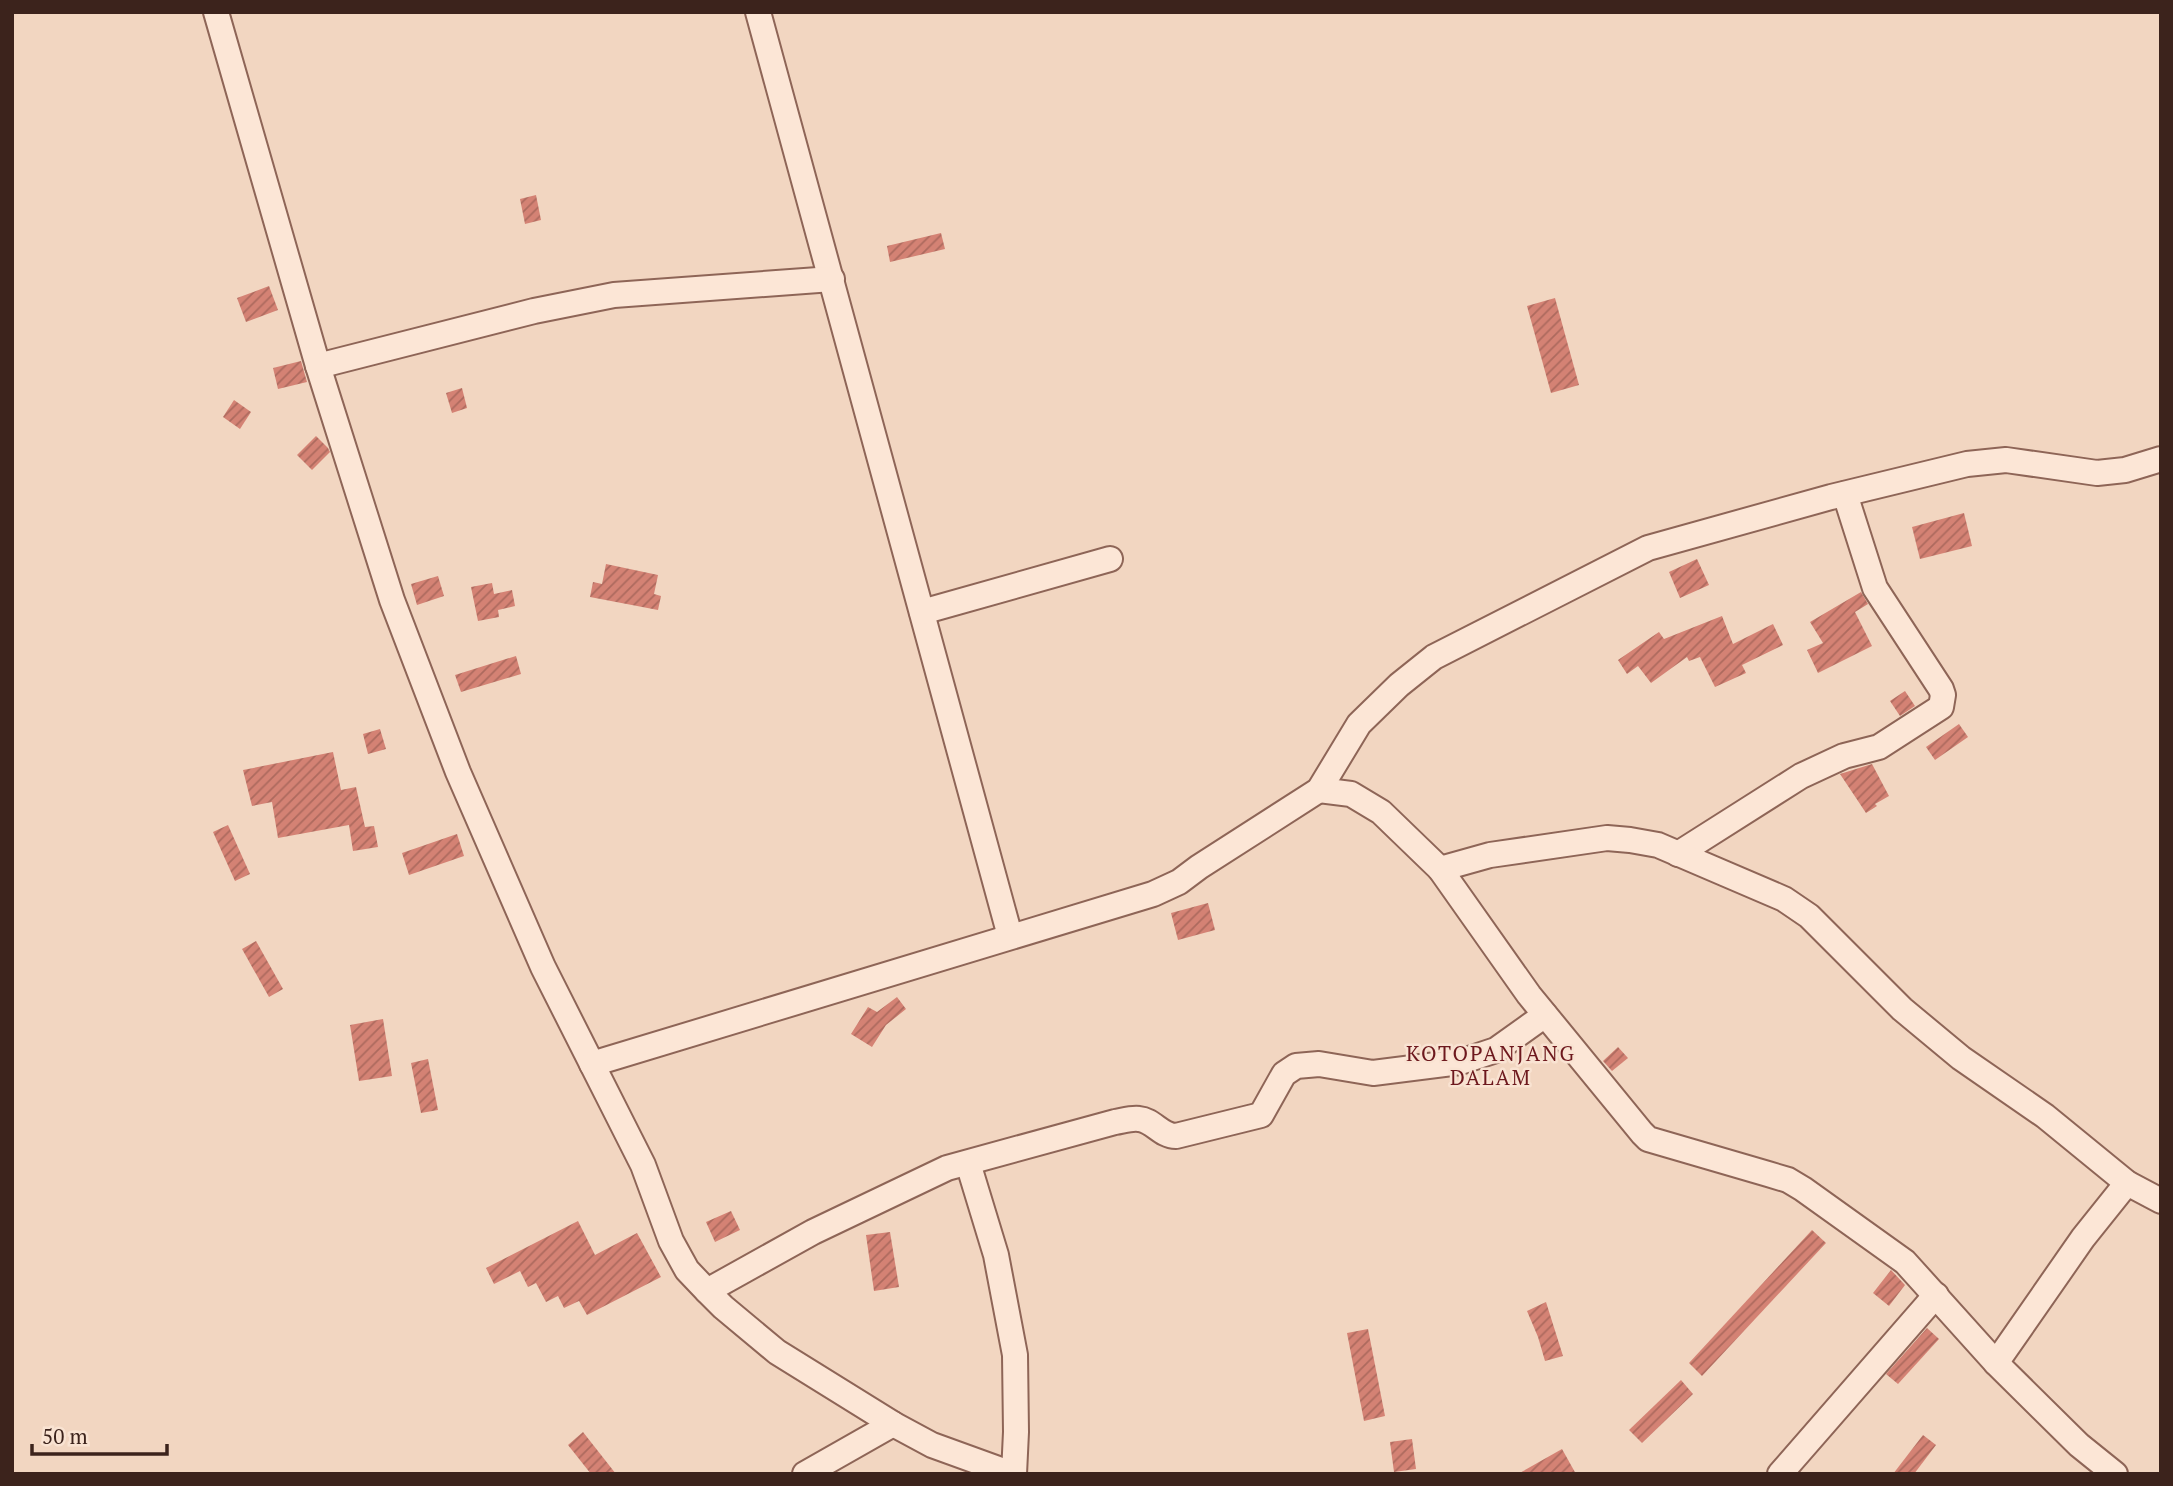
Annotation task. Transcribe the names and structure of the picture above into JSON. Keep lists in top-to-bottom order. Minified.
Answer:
{"districts":["KOTOPANJANG DALAM"],"scale_bar":"50 m"}
